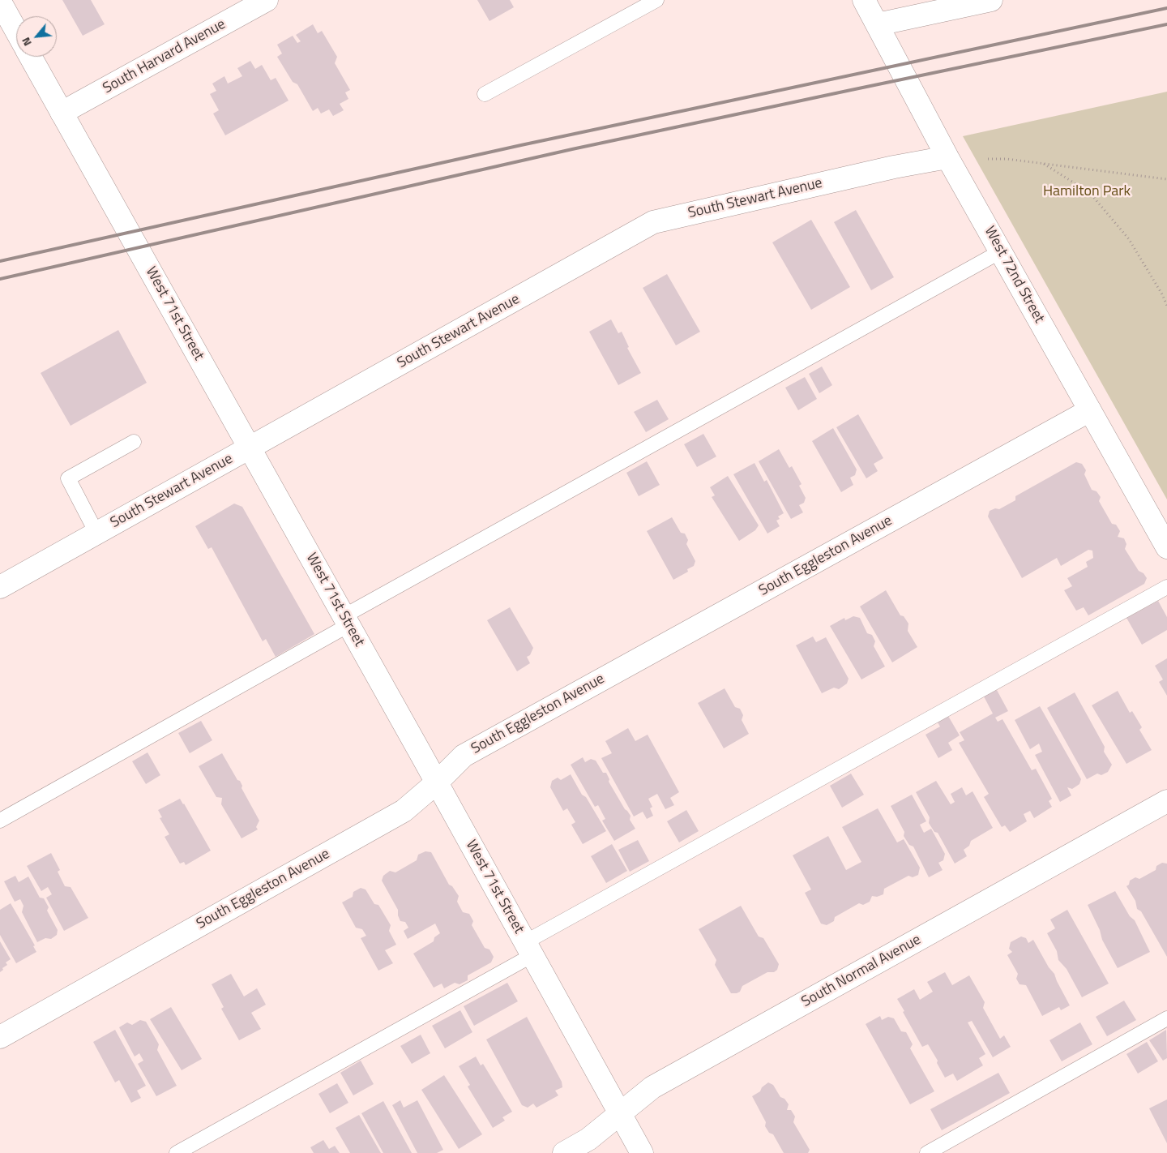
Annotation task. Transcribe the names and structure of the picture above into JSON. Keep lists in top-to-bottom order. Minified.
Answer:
{"streets":{"street":["South Harvard Avenue","South Stewart Avenue","West 72nd Street","West 71st Street","South Eggleston Avenue","South Normal Avenue"]},"crossings":[["South Harvard Avenue","West 71st Street"],["South Stewart Avenue","West 72nd Street"],["South Stewart Avenue","West 71st Street"],["West 72nd Street","South Eggleston Avenue"],["West 71st Street","South Eggleston Avenue"],["West 71st Street","South Normal Avenue"]],"parks":["Hamilton Park"],"north":"bottom left"}
